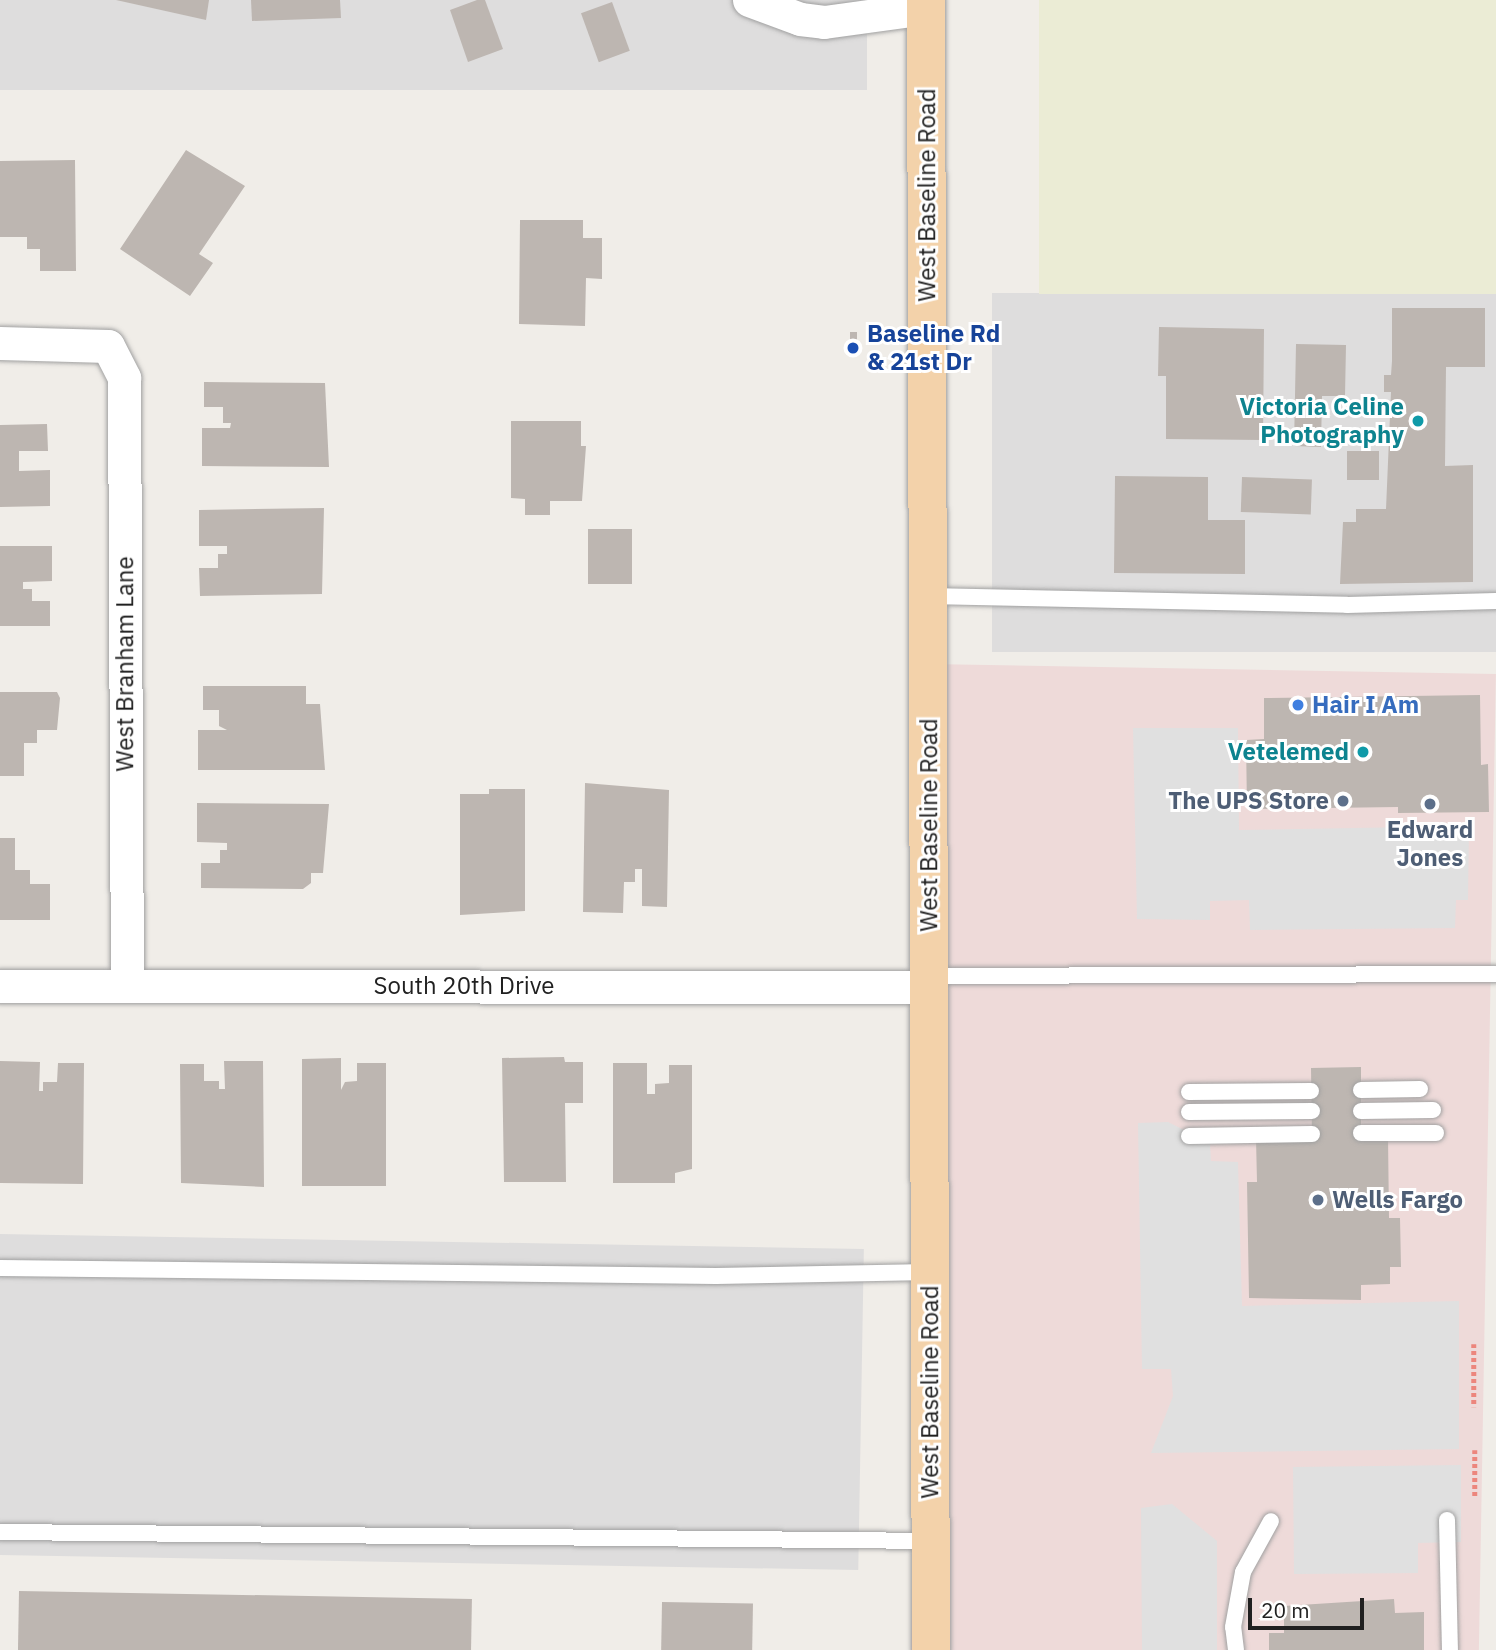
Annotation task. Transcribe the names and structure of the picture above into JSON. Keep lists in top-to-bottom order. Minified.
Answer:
{"streets":{"main road":["West Baseline Road"],"street":["West Branham Lane","South 20th Drive"]},"crossings":[["West Baseline Road","South 20th Drive"],["West Branham Lane","South 20th Drive"]],"places":["Baseline Rd & 21st Dr","Victoria Celine Photography","Hair I Am","Vetelemed","The UPS Store","Edward Jones","Wells Fargo"],"scale_bar":"20 m"}
